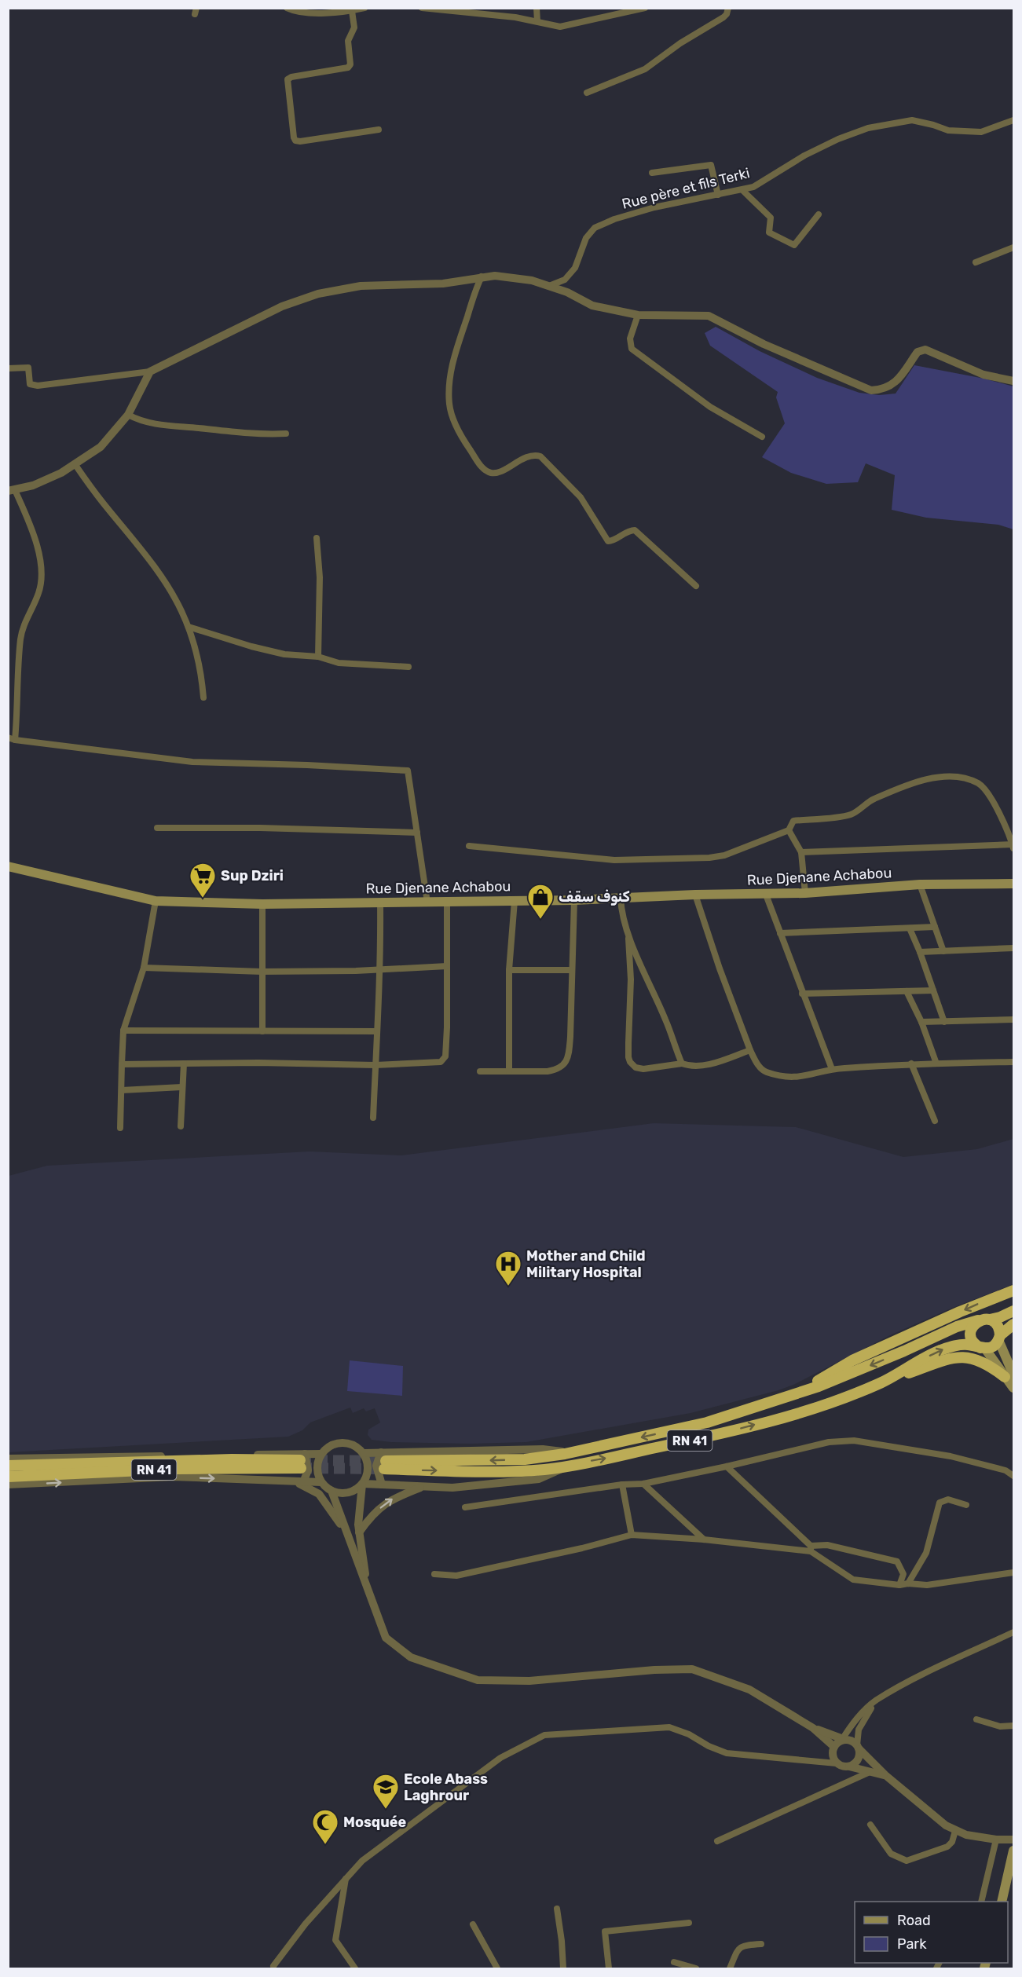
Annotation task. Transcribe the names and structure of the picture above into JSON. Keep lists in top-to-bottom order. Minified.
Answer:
{"streets":{"highway":["RN 41"],"main road":["Rue Djenane Achabou"],"street":["Rue père et fils Terki"]},"places":{"supermarket":["Sup Dziri"],"shop":["كنوف سقف"],"hospital":["Mother and Child Military Hospital"],"school or university":["Ecole Abass Laghrour"],"mosque":["Mosquée"]},"legend":["Road","Park"]}
